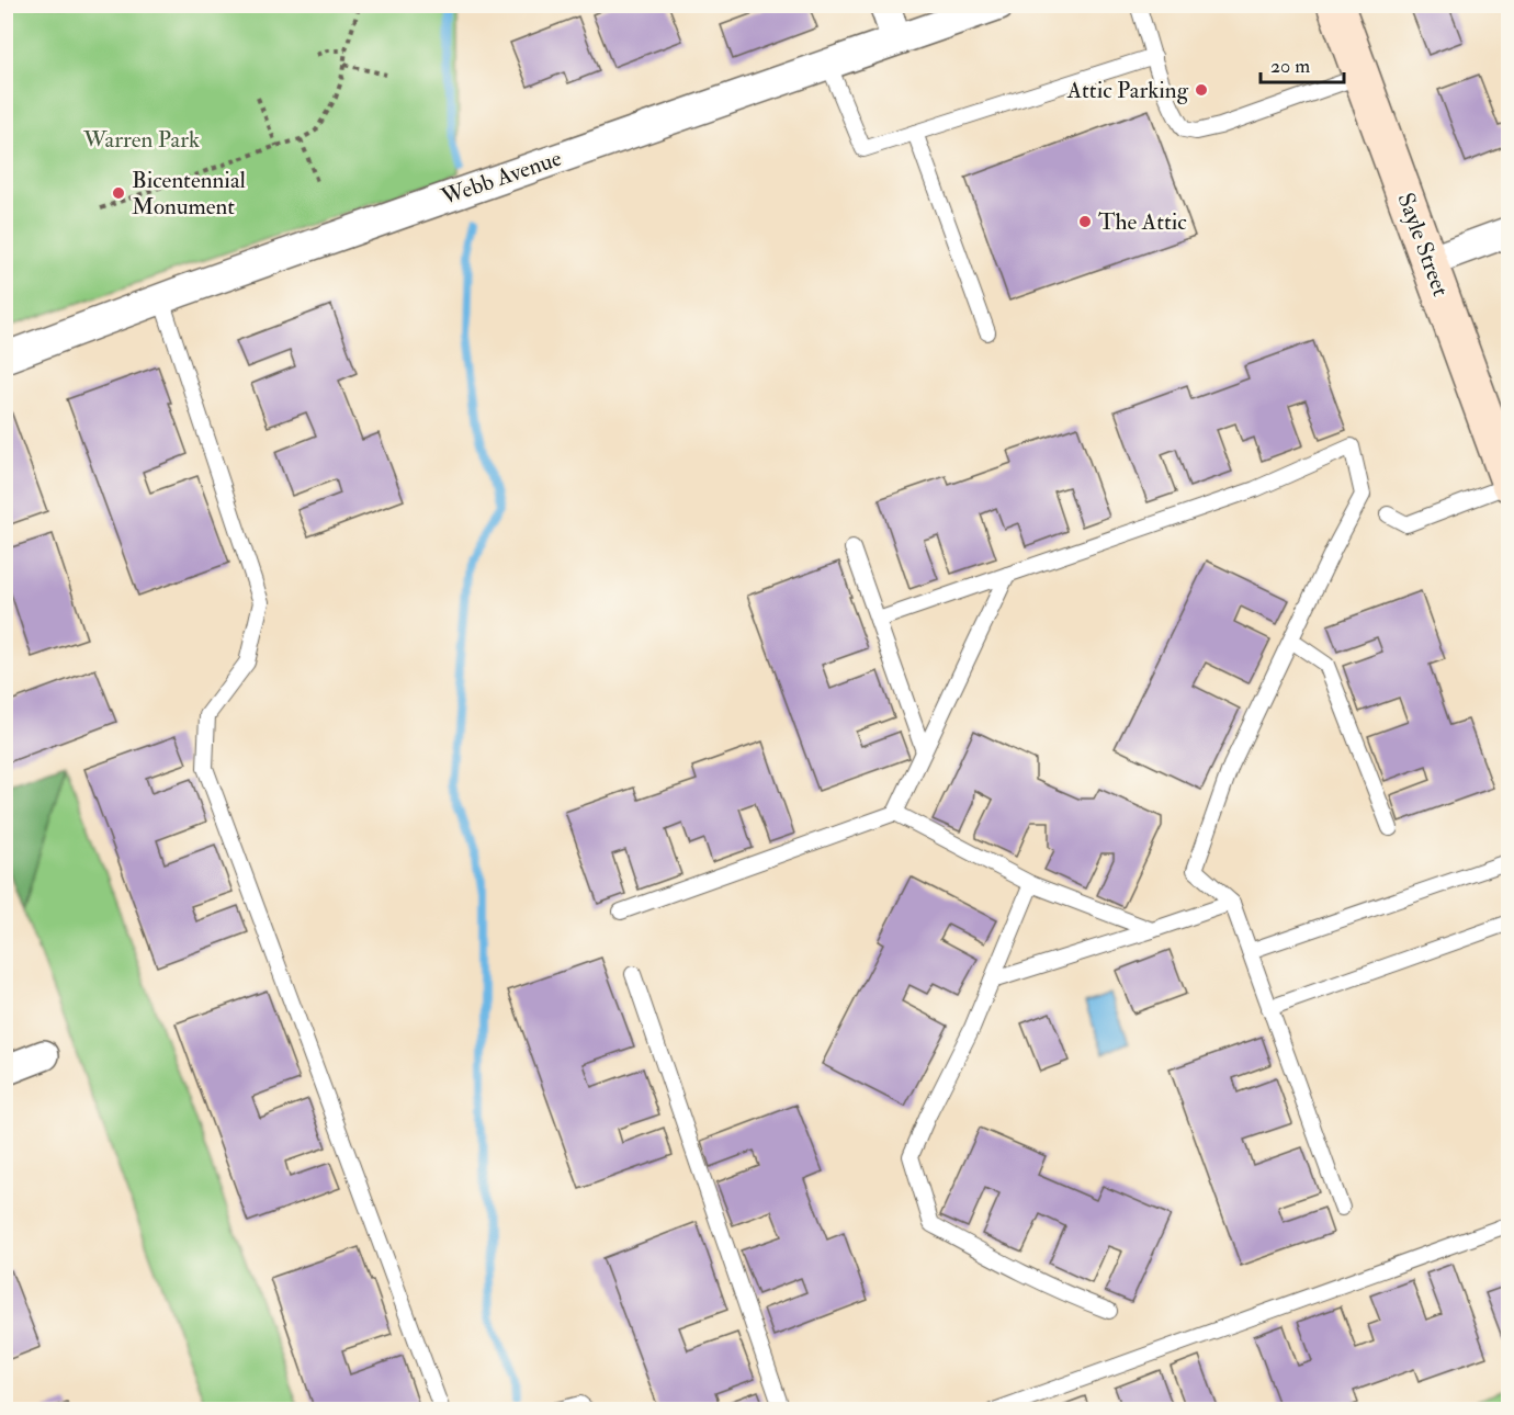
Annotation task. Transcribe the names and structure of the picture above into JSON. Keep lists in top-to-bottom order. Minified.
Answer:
{"streets":{"street":["Webb Avenue","Sayle Street"]},"parks":["Warren Park"],"places":["Attic Parking","Bicentennial Monument","The Attic"],"scale_bar":"20 m"}
